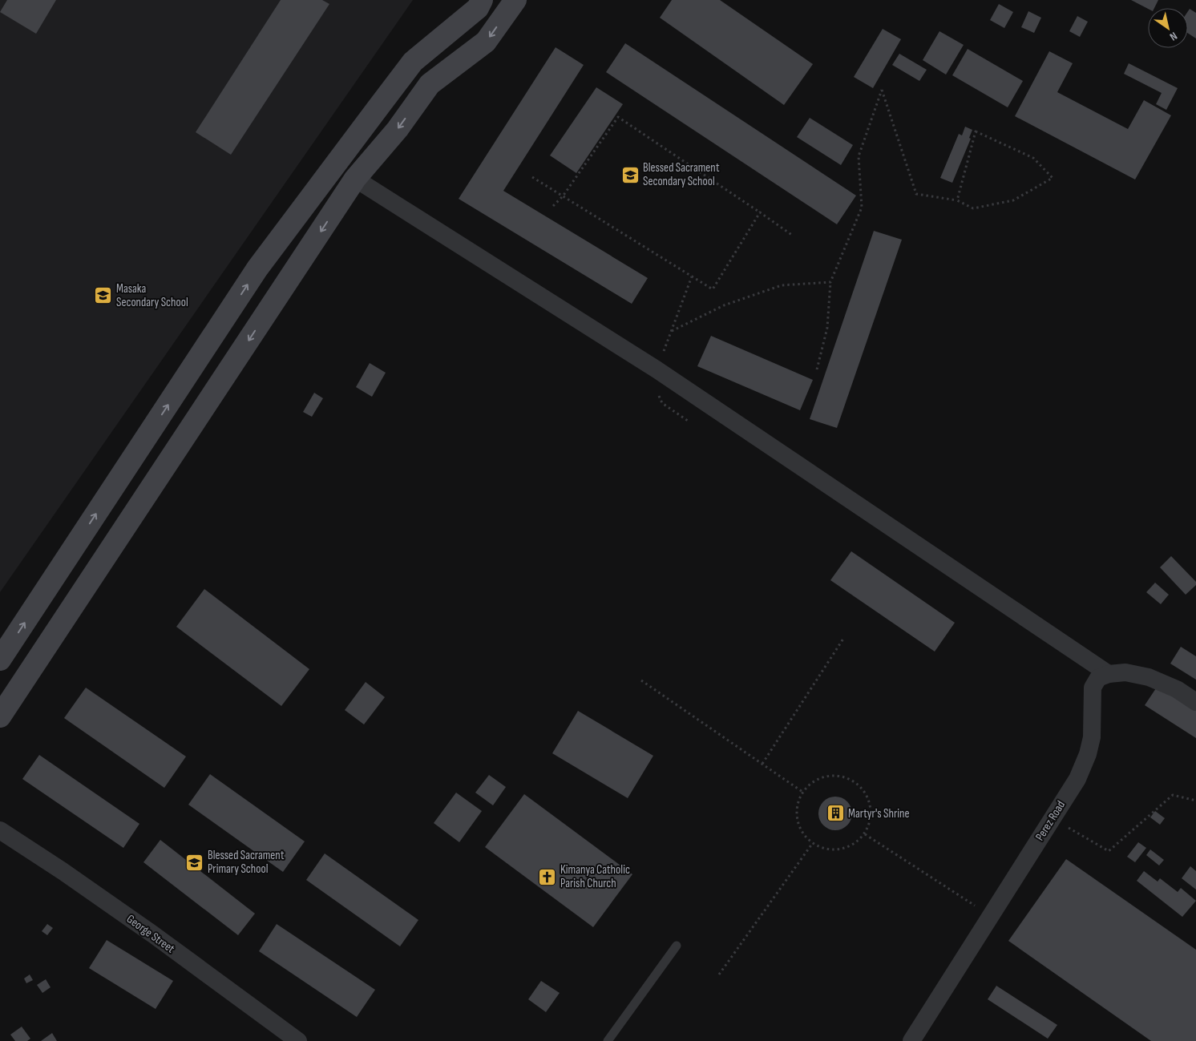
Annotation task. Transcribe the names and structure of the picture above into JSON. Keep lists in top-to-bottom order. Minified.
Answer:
{"streets":{"street":["Perez Road","George Street"]},"places":{"school or university":["Blessed Sacrament Secondary School","Masaka Secondary School","Blessed Sacrament Primary School"],"building":["Martyr's Shrine"],"church":["Kimanya Catholic Parish Church"]},"north":"bottom right"}
